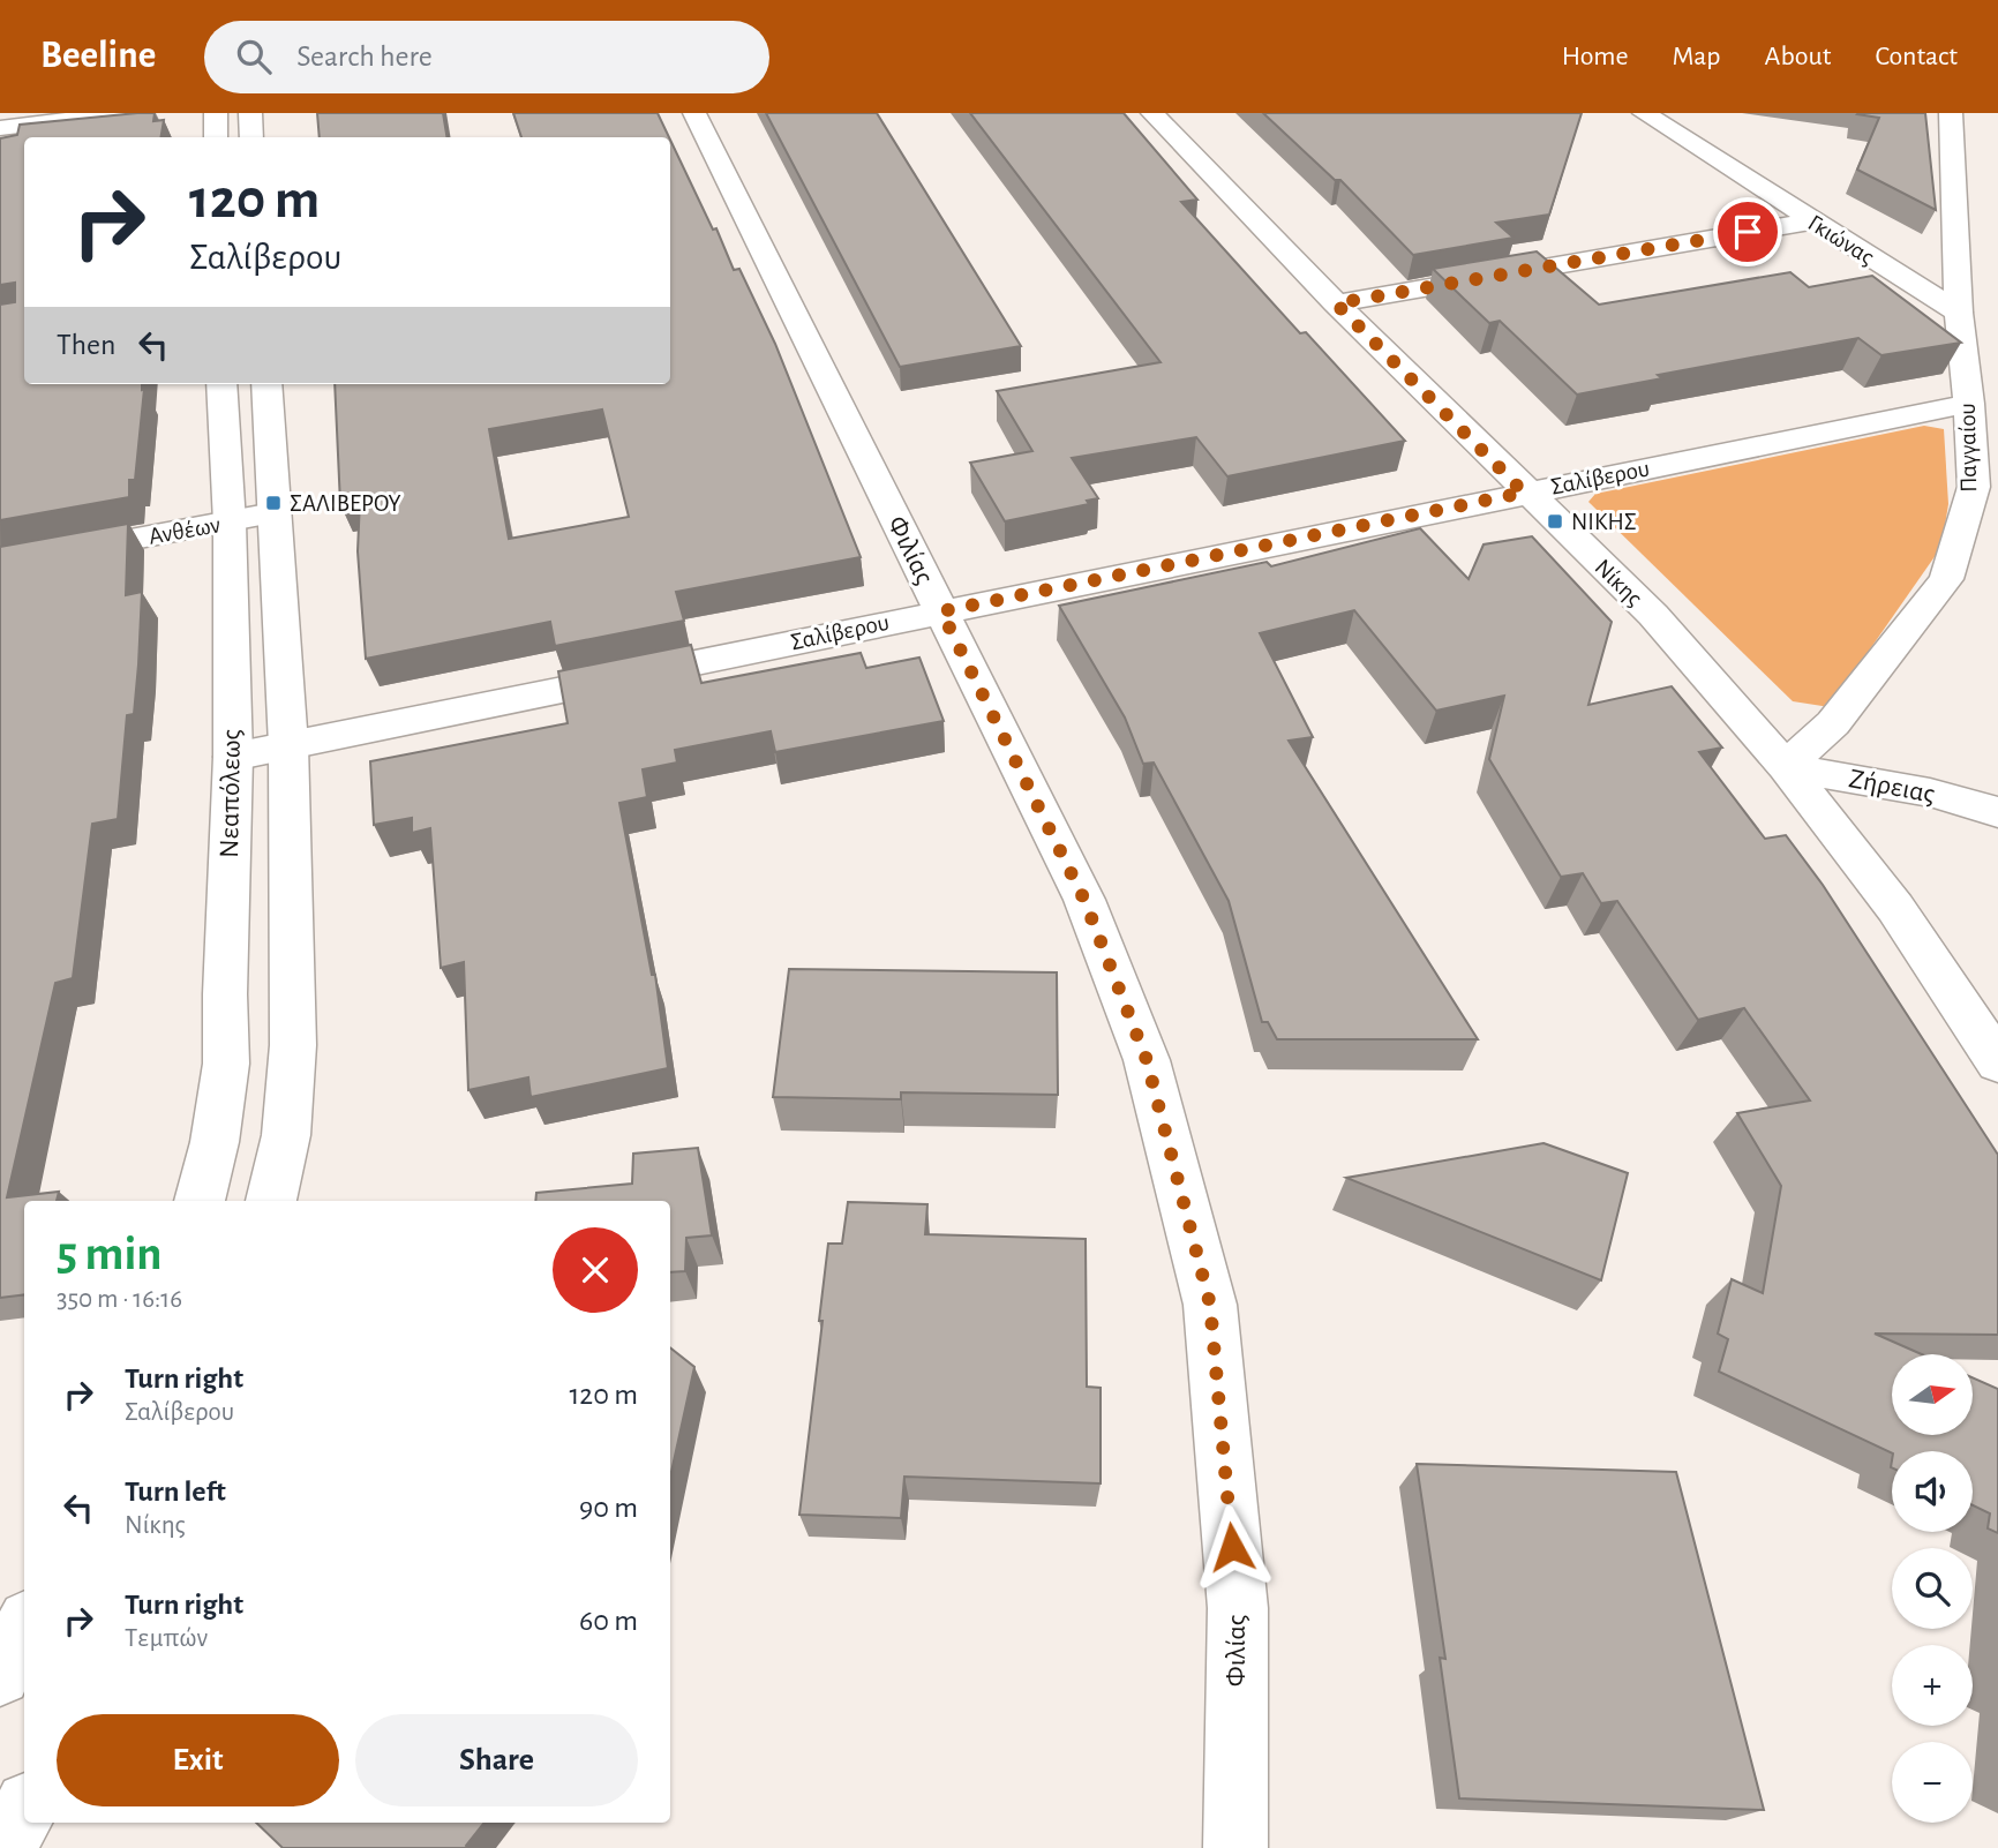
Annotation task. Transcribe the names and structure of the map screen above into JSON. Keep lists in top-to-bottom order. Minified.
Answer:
{"streets":{"street":["Γκιώνας","Παγγαίου","Σαλίβερου","Ανθέων","Φιλίας","Νίκης","Ζήρειας","Νεαπόλεως"]},"crossings":[["Γκιώνας","Παγγαίου"],["Παγγαίου","Σαλίβερου"],["Παγγαίου","Νίκης"],["Παγγαίου","Ζήρειας"],["Σαλίβερου","Φιλίας"],["Σαλίβερου","Νίκης"],["Σαλίβερου","Νεαπόλεως"],["Ανθέων","Νεαπόλεως"],["Νίκης","Ζήρειας"]],"places":{"transit":["ΣΑΛΙΒΕΡΟΥ","ΝΙΚΗΣ"]},"north":"right","page":{"header":"Beeline","search":"Search here","nav":["Home","Map","About","Contact"],"turn":["120 m","Σαλίβερου"],"then":"Then","heading":["5 min","350 m · 16:16"],"list":[{"name":"Turn right","note":"Σαλίβερου","value":"120 m"},{"name":"Turn left","note":"Νίκης","value":"90 m"},{"name":"Turn right","note":"Τεμπών","value":"60 m"}],"map_buttons":["+","−"],"buttons":["Exit","Share"]}}
